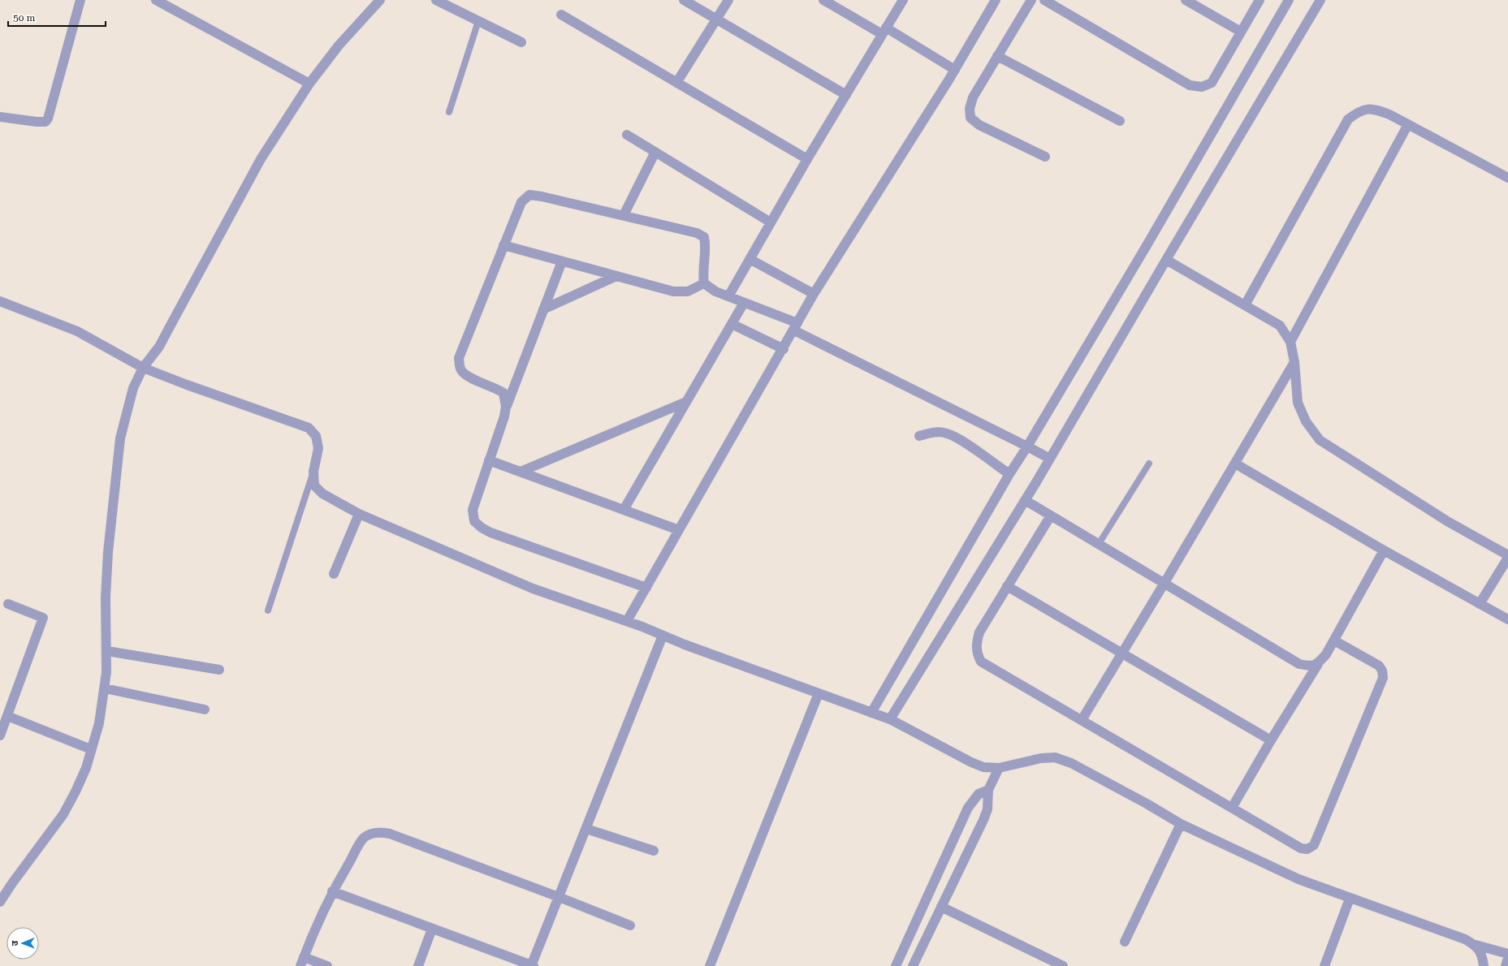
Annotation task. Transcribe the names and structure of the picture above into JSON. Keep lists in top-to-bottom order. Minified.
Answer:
{"scale_bar":"50 m","north":"left"}
